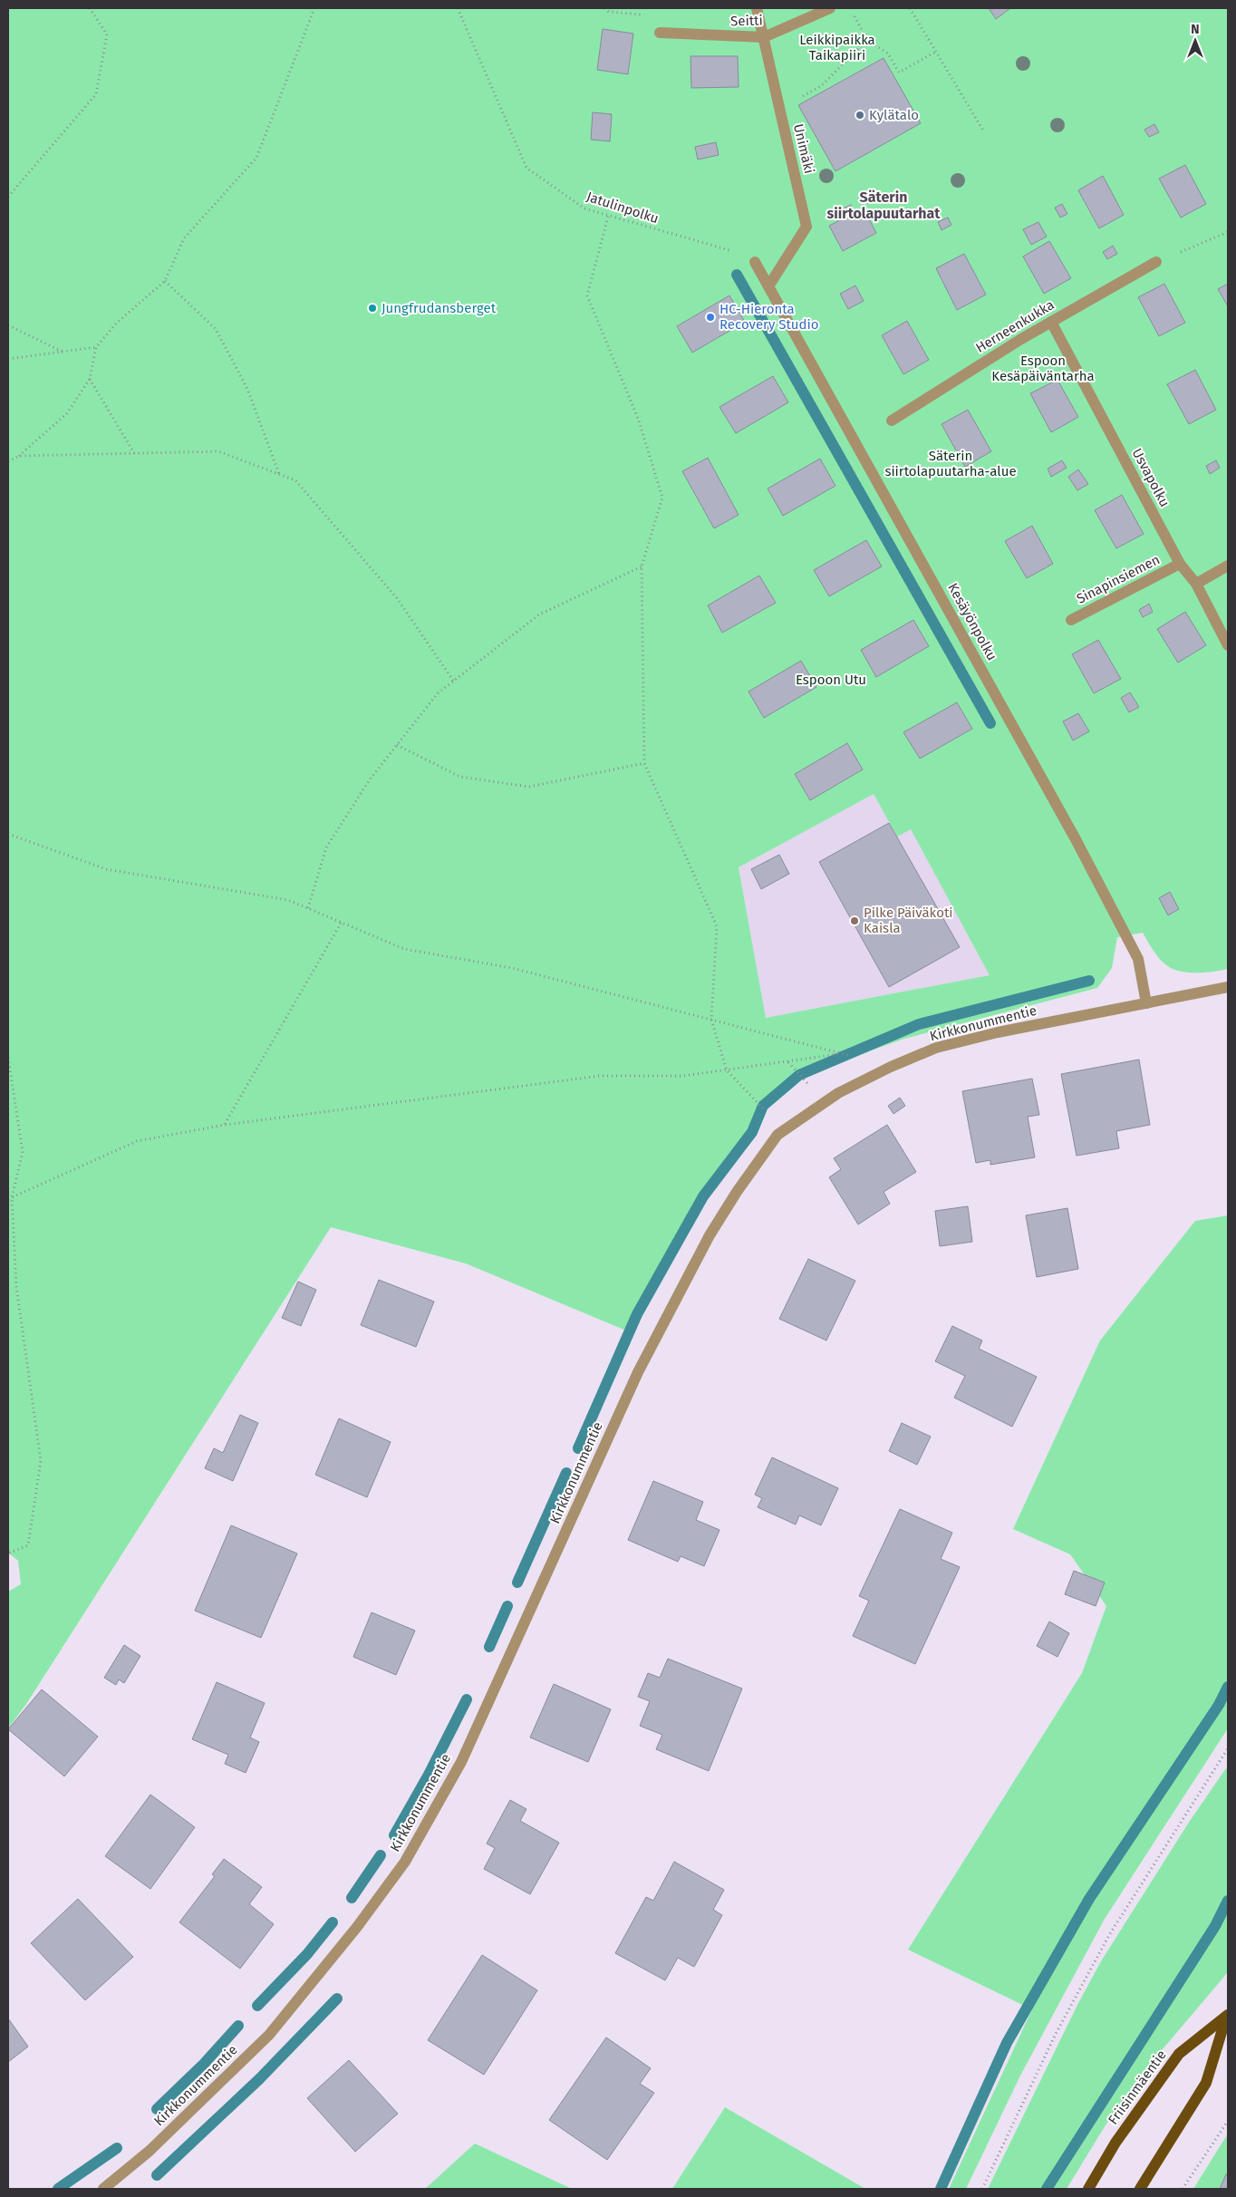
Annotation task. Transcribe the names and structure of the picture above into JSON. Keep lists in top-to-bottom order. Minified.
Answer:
{"streets":{"main road":["Friisinmäentie"],"street":["Seitti","Unimäki","Herneenkukka","Usvapolku","Sinapinsiemen","Kesäyönpolku","Kirkkonummentie"],"path":["Jatulinpolku"]},"crossings":[["Seitti","Unimäki"],["Unimäki","Kesäyönpolku"],["Jatulinpolku","Kesäyönpolku"],["Herneenkukka","Usvapolku"],["Usvapolku","Sinapinsiemen"],["Kesäyönpolku","Kirkkonummentie"]],"districts":["Säterin siirtolapuutarhat"],"parks":["Leikkipaikka Taikapiiri","Espoon Kesäpäiväntarha","Säterin siirtolapuutarha-alue","Espoon Utu"],"places":["Kylätalo","Jungfrudansberget","HC-Hieronta Recovery Studio","Pilke Päiväkoti Kaisla"],"north":"top"}
